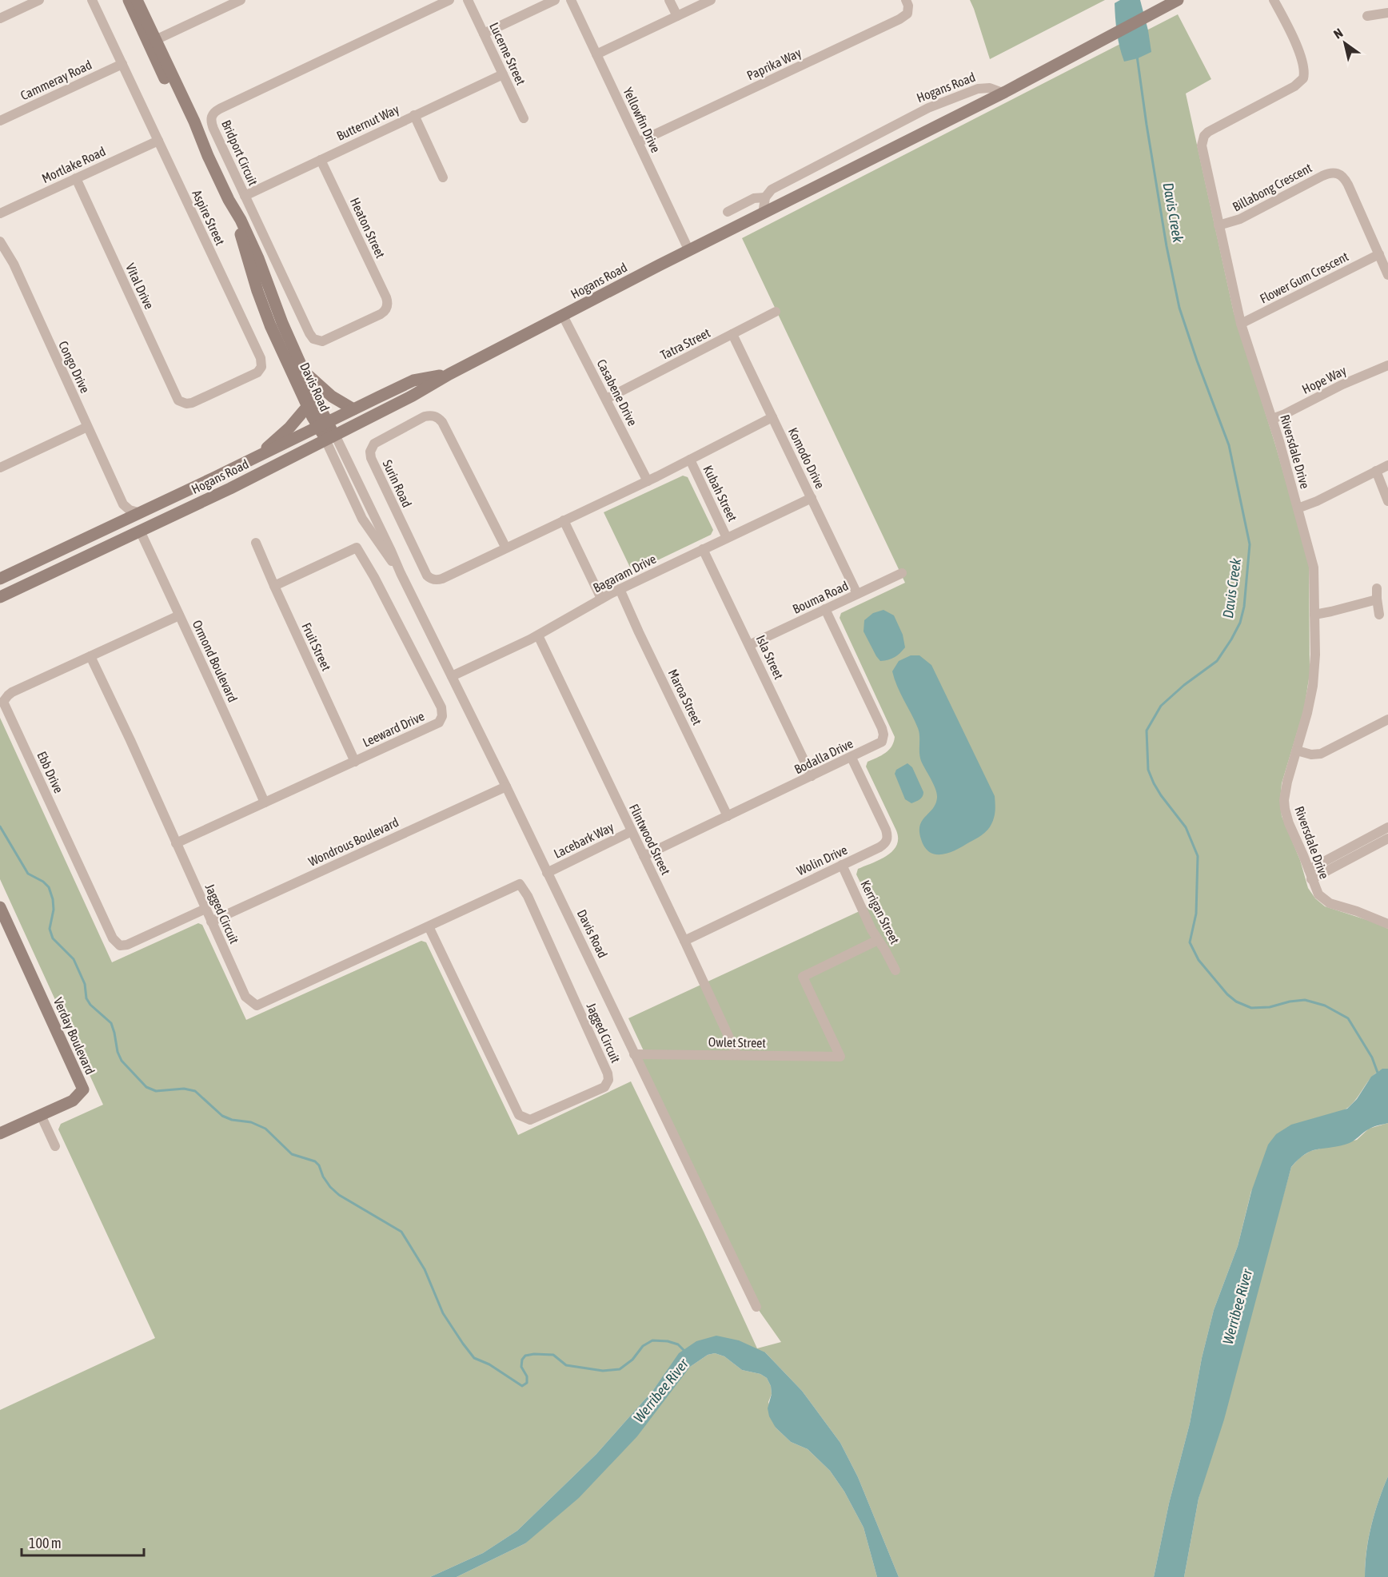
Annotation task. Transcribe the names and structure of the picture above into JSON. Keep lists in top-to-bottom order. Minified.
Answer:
{"streets":{"street":["Lucerne Street","Paprika Way","Cammeray Road","Hogans Road","Yellowfin Drive","Butternut Way","Bridport Circuit","Mortlake Road","Billabong Crescent","Aspire Street","Heaton Street","Flower Gum Crescent","Vital Drive","Tatra Street","Congo Drive","Hope Way","Davis Road","Casabene Drive","Riversdale Drive","Komodo Drive","Surin Road","Kubah Street","Bagaram Drive","Bouma Road","Fruit Street","Isla Street","Ormond Boulevard","Maroa Street","Leeward Drive","Bodalla Drive","Ebb Drive","Flintwood Street","Lacebark Way","Wondrous Boulevard","Wolin Drive","Kerrigan Street","Jagged Circuit","Verday Boulevard","Owlet Street"]},"crossings":[["Lucerne Street","Butternut Way"],["Paprika Way","Yellowfin Drive"],["Cammeray Road","Aspire Street"],["Hogans Road","Yellowfin Drive"],["Hogans Road","Davis Road"],["Hogans Road","Casabene Drive"],["Hogans Road","Ormond Boulevard"],["Butternut Way","Bridport Circuit"],["Butternut Way","Heaton Street"],["Bridport Circuit","Heaton Street"],["Mortlake Road","Aspire Street"],["Mortlake Road","Vital Drive"],["Billabong Crescent","Flower Gum Crescent"],["Billabong Crescent","Riversdale Drive"],["Aspire Street","Vital Drive"],["Flower Gum Crescent","Riversdale Drive"],["Tatra Street","Casabene Drive"],["Tatra Street","Komodo Drive"],["Hope Way","Riversdale Drive"],["Davis Road","Bagaram Drive"],["Davis Road","Lacebark Way"],["Davis Road","Wondrous Boulevard"],["Davis Road","Owlet Street"],["Casabene Drive","Surin Road"],["Komodo Drive","Surin Road"],["Komodo Drive","Bagaram Drive"],["Komodo Drive","Bouma Road"],["Surin Road","Kubah Street"],["Kubah Street","Bagaram Drive"],["Bagaram Drive","Isla Street"],["Bagaram Drive","Maroa Street"],["Bagaram Drive","Flintwood Street"],["Bouma Road","Isla Street"],["Bouma Road","Bodalla Drive"],["Fruit Street","Leeward Drive"],["Isla Street","Bodalla Drive"],["Ormond Boulevard","Leeward Drive"],["Ormond Boulevard","Ebb Drive"],["Maroa Street","Bodalla Drive"],["Leeward Drive","Jagged Circuit"],["Bodalla Drive","Flintwood Street"],["Bodalla Drive","Wolin Drive"],["Ebb Drive","Jagged Circuit"],["Flintwood Street","Lacebark Way"],["Flintwood Street","Wolin Drive"],["Flintwood Street","Owlet Street"],["Wondrous Boulevard","Jagged Circuit"],["Wolin Drive","Kerrigan Street"],["Kerrigan Street","Owlet Street"]],"water":["Davis Creek","Werribee River"],"scale_bar":"100 m","north":"top left"}
